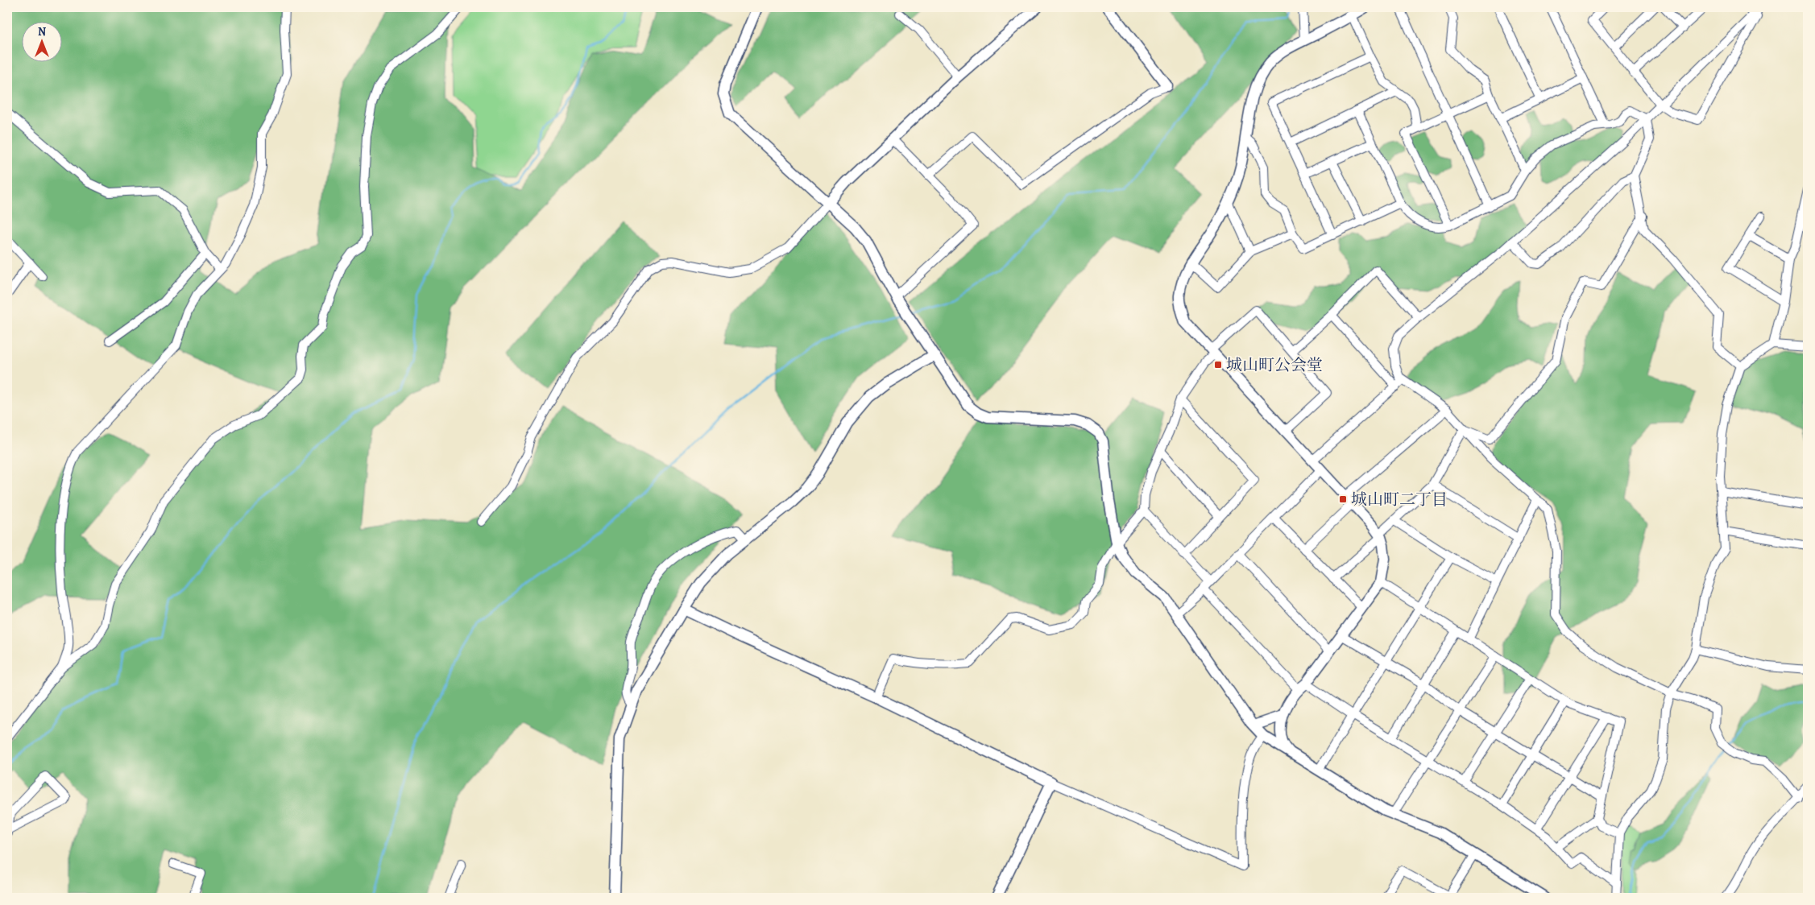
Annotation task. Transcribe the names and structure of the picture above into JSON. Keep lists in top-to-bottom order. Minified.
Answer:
{"places":{"transit":["城山町公会堂","城山町二丁目"]},"north":"top"}
